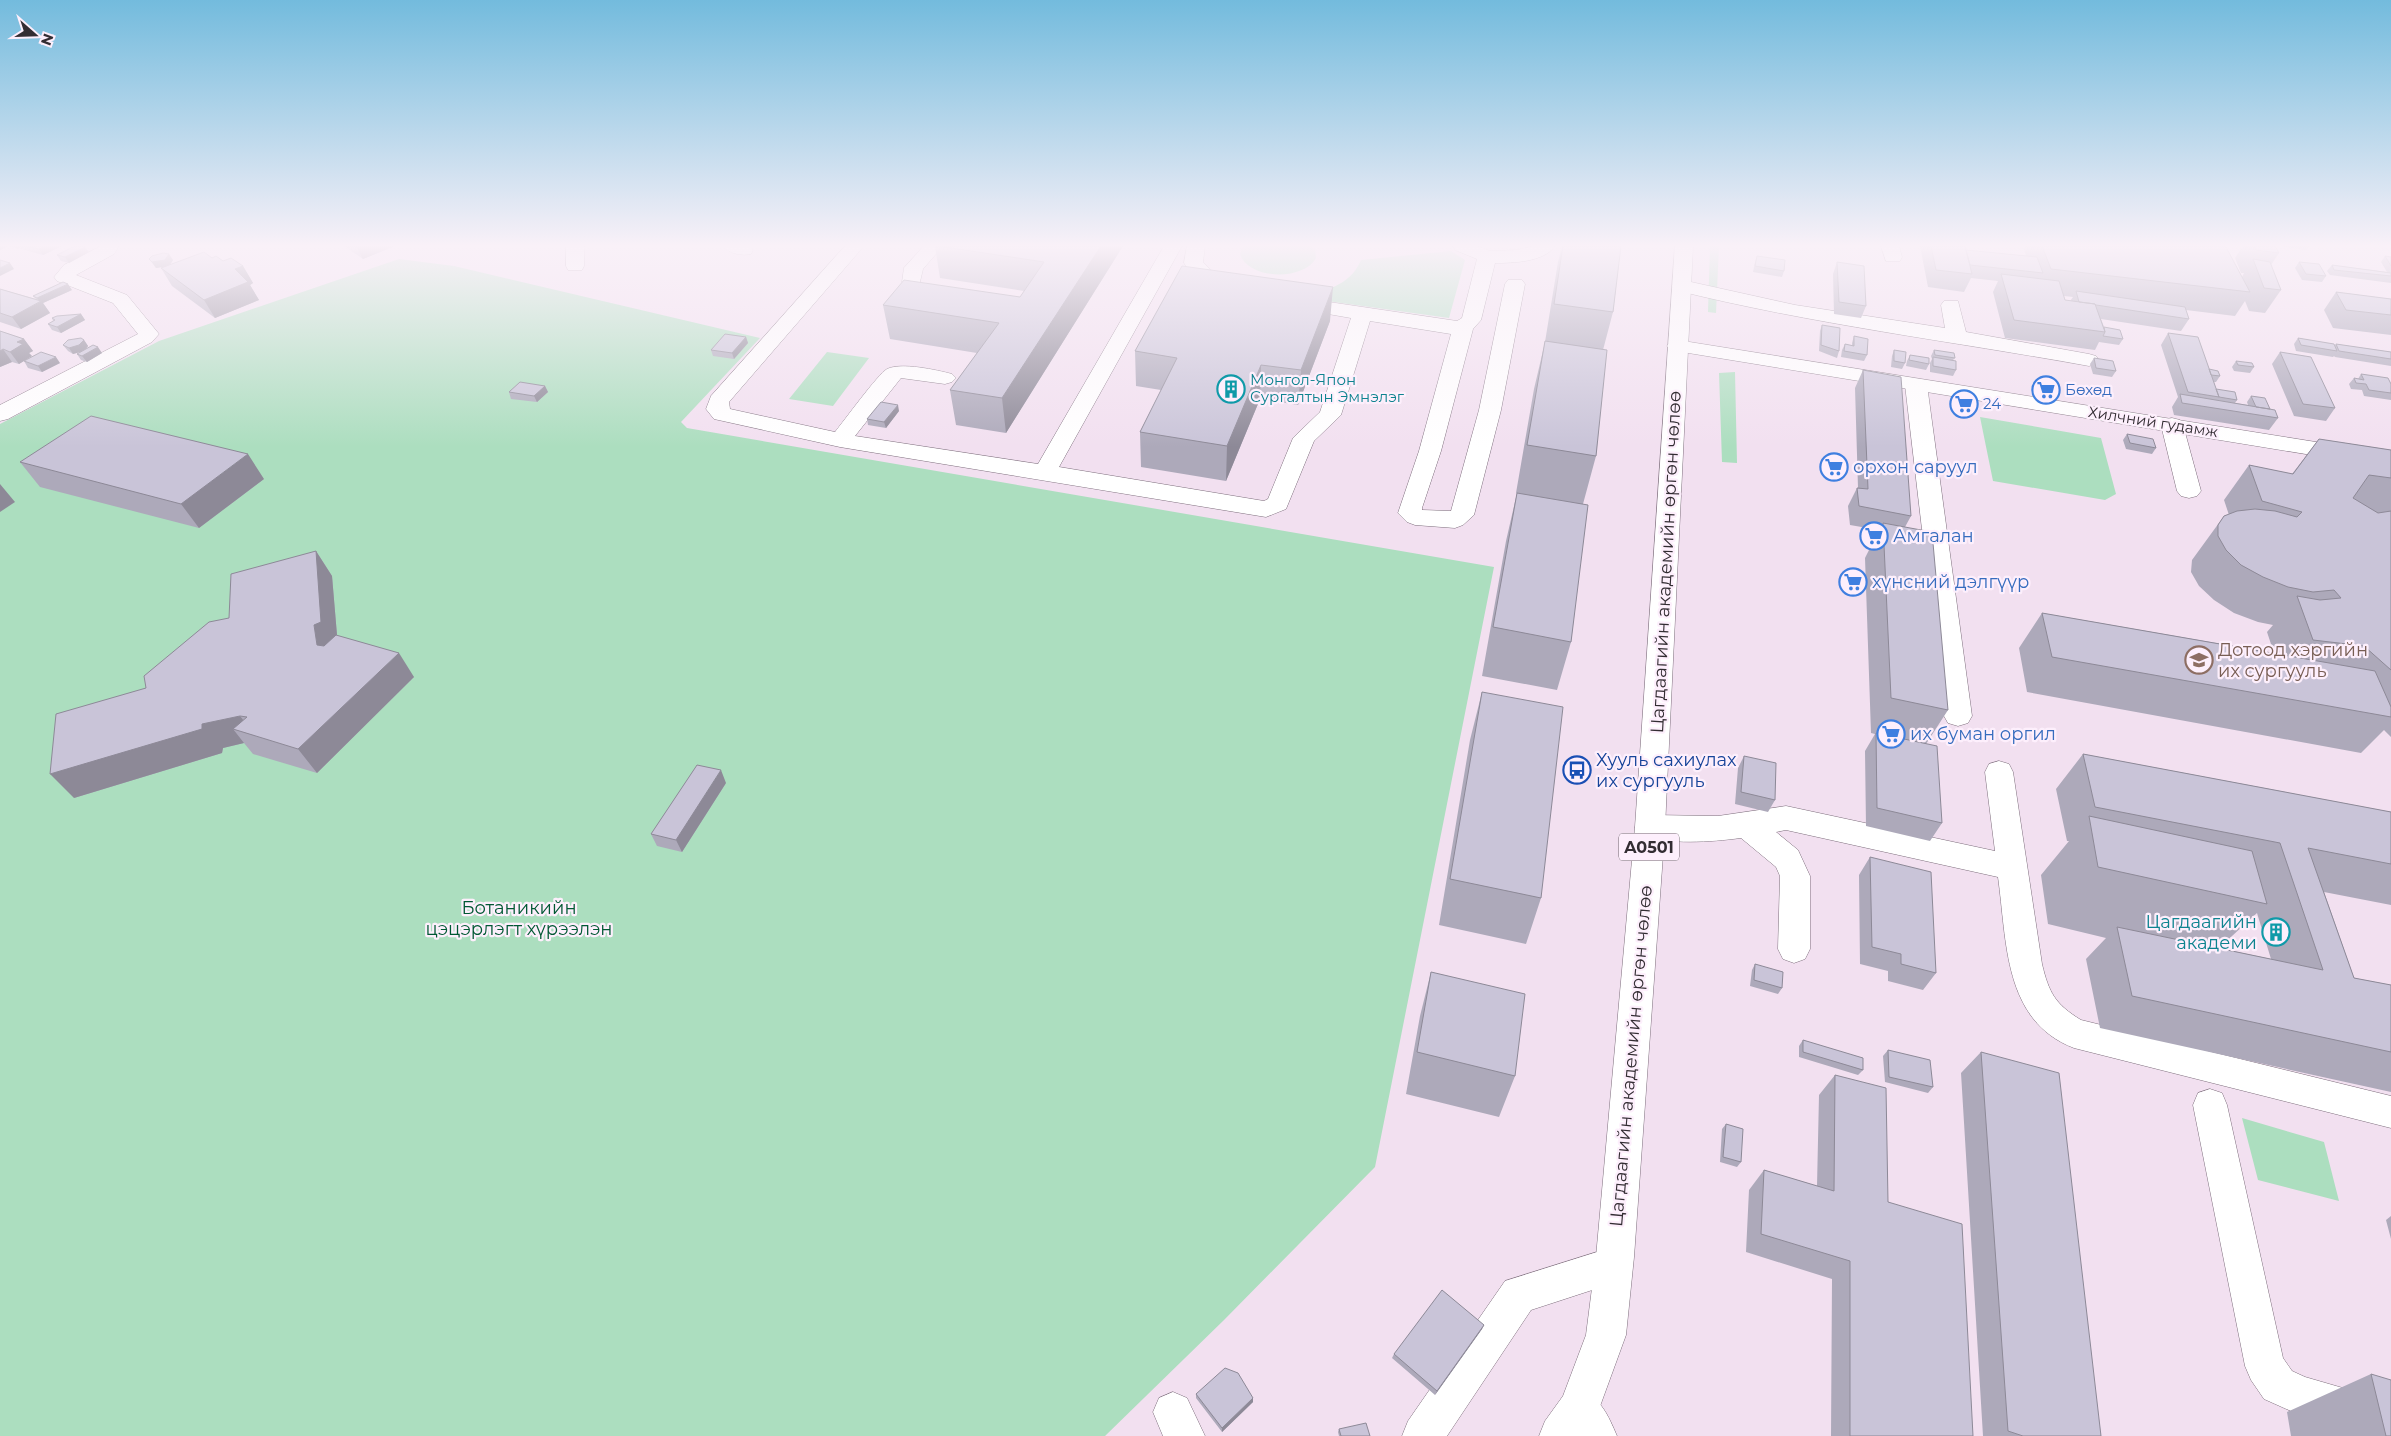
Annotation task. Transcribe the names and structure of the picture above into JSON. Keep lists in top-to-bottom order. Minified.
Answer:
{"streets":{"main road":["Хилчний гудамж","Цагдаагийн академийн өргөн чөлөө","A0501"]},"crossings":[["Хилчний гудамж","Цагдаагийн академийн өргөн чөлөө"]],"parks":["Ботаникийн цэцэрлэгт хүрээлэн"],"places":{"building":["Монгол-Япон Сургалтын Эмнэлэг","Цагдаагийн академи"],"supermarket":["Бөхөд","24","орхон саруул","Амгалан","хүнсний дэлгүүр","их буман оргил"],"school or university":["Дотоод хэргийн их сургууль"],"bus stop":["Хууль сахиулах их сургууль"]},"north":"right"}
